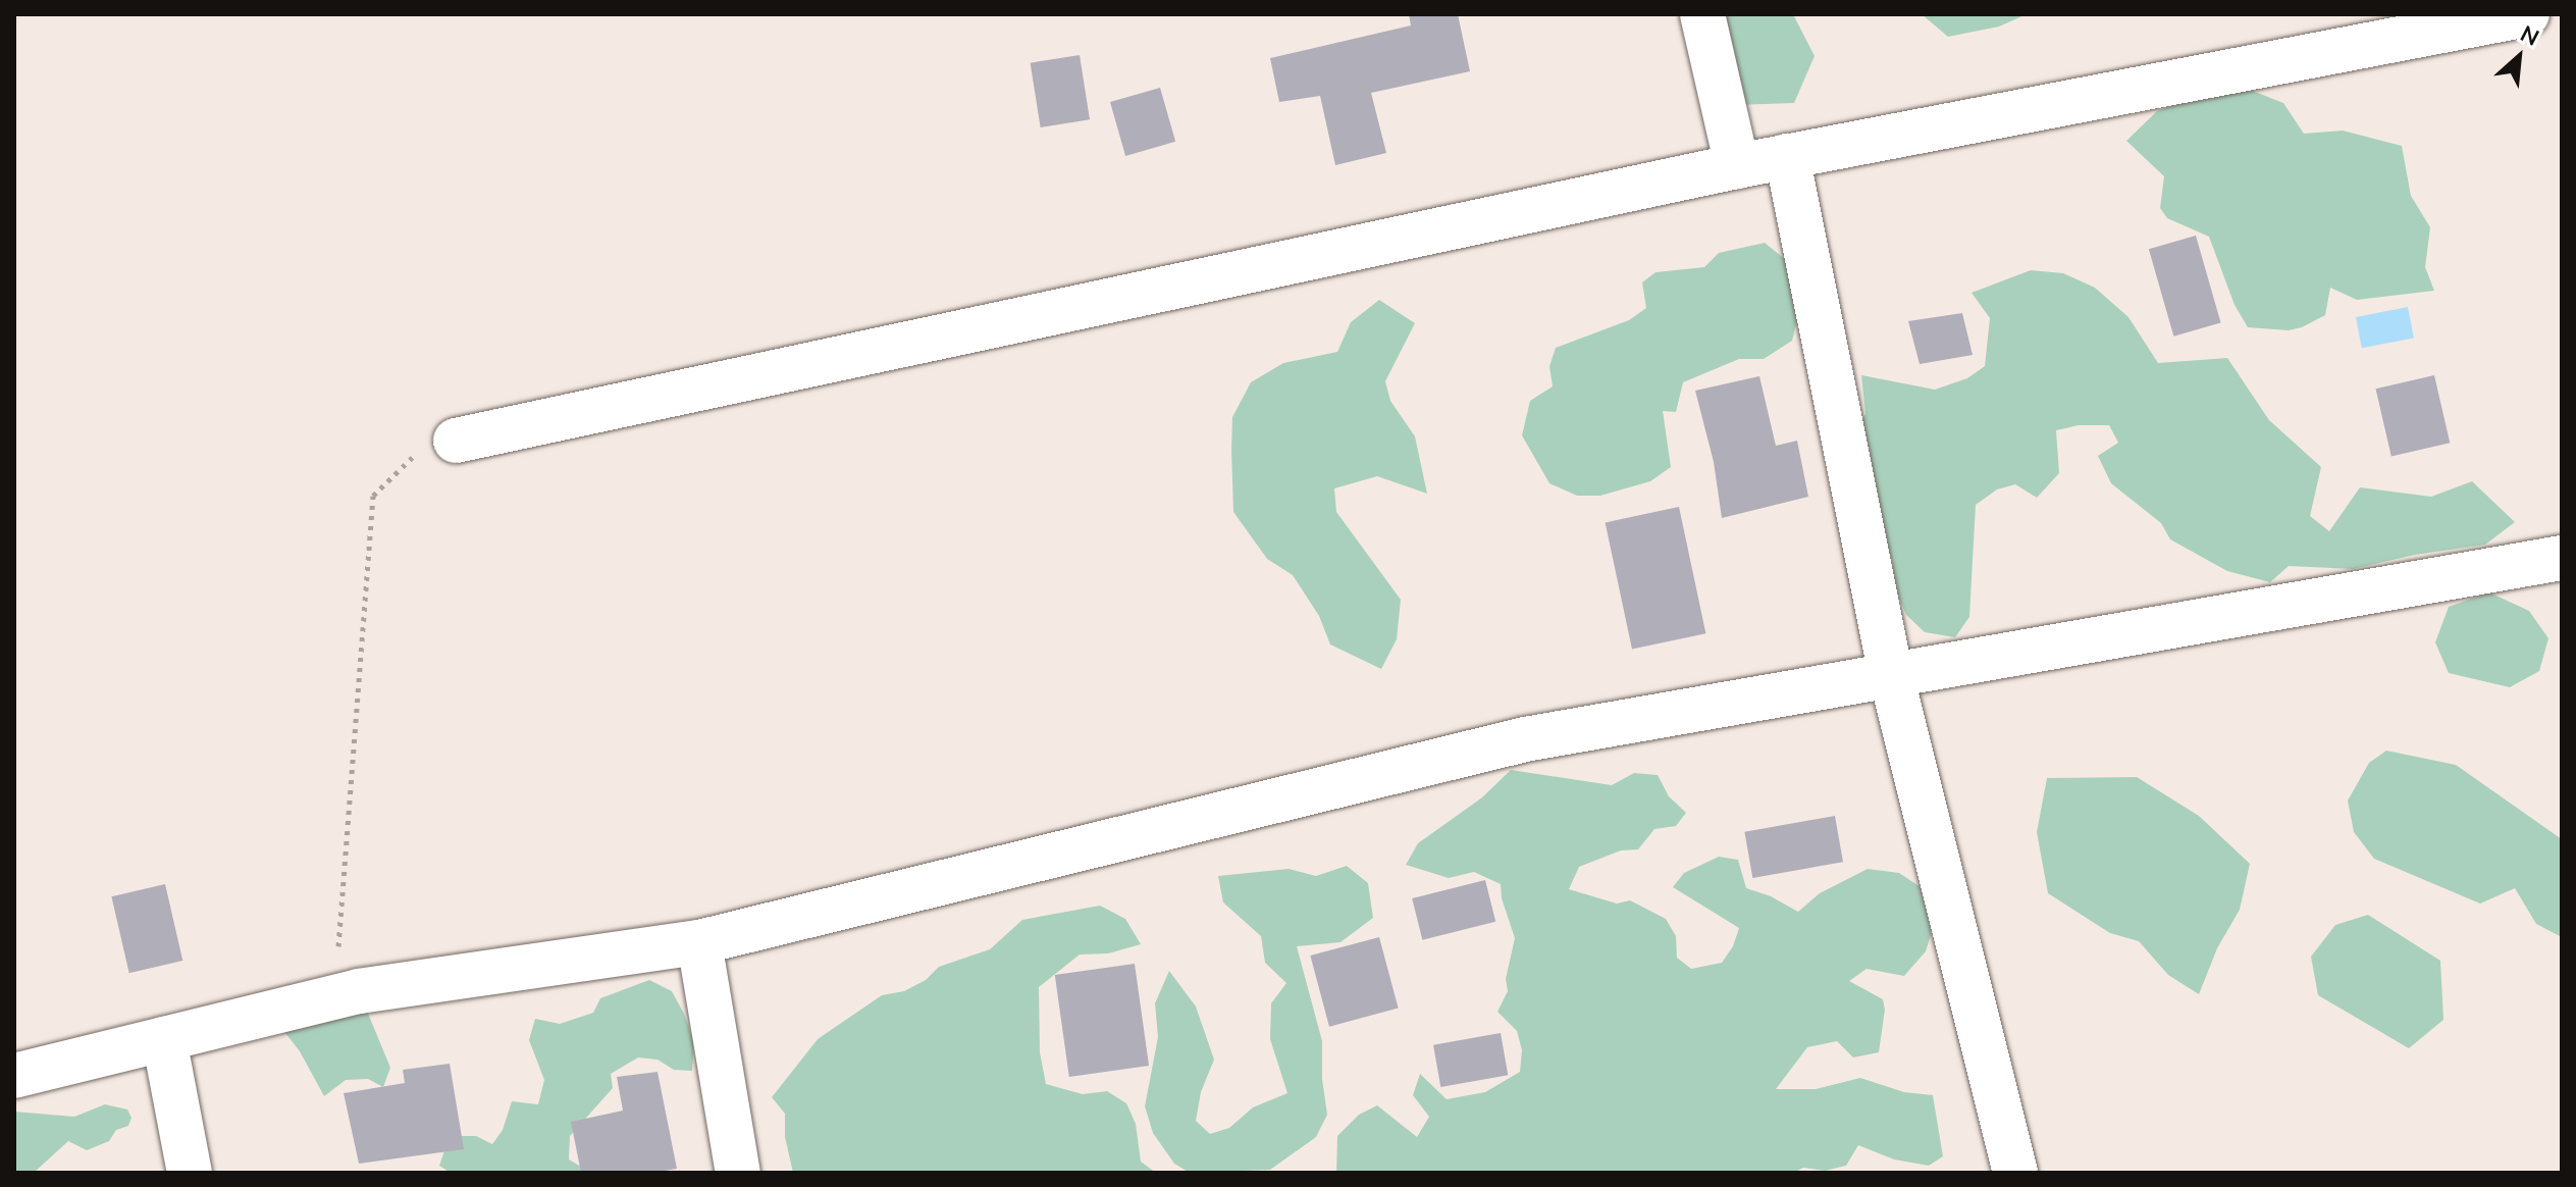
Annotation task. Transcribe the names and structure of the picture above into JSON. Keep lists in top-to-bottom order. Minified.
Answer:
{"north":"top right"}
